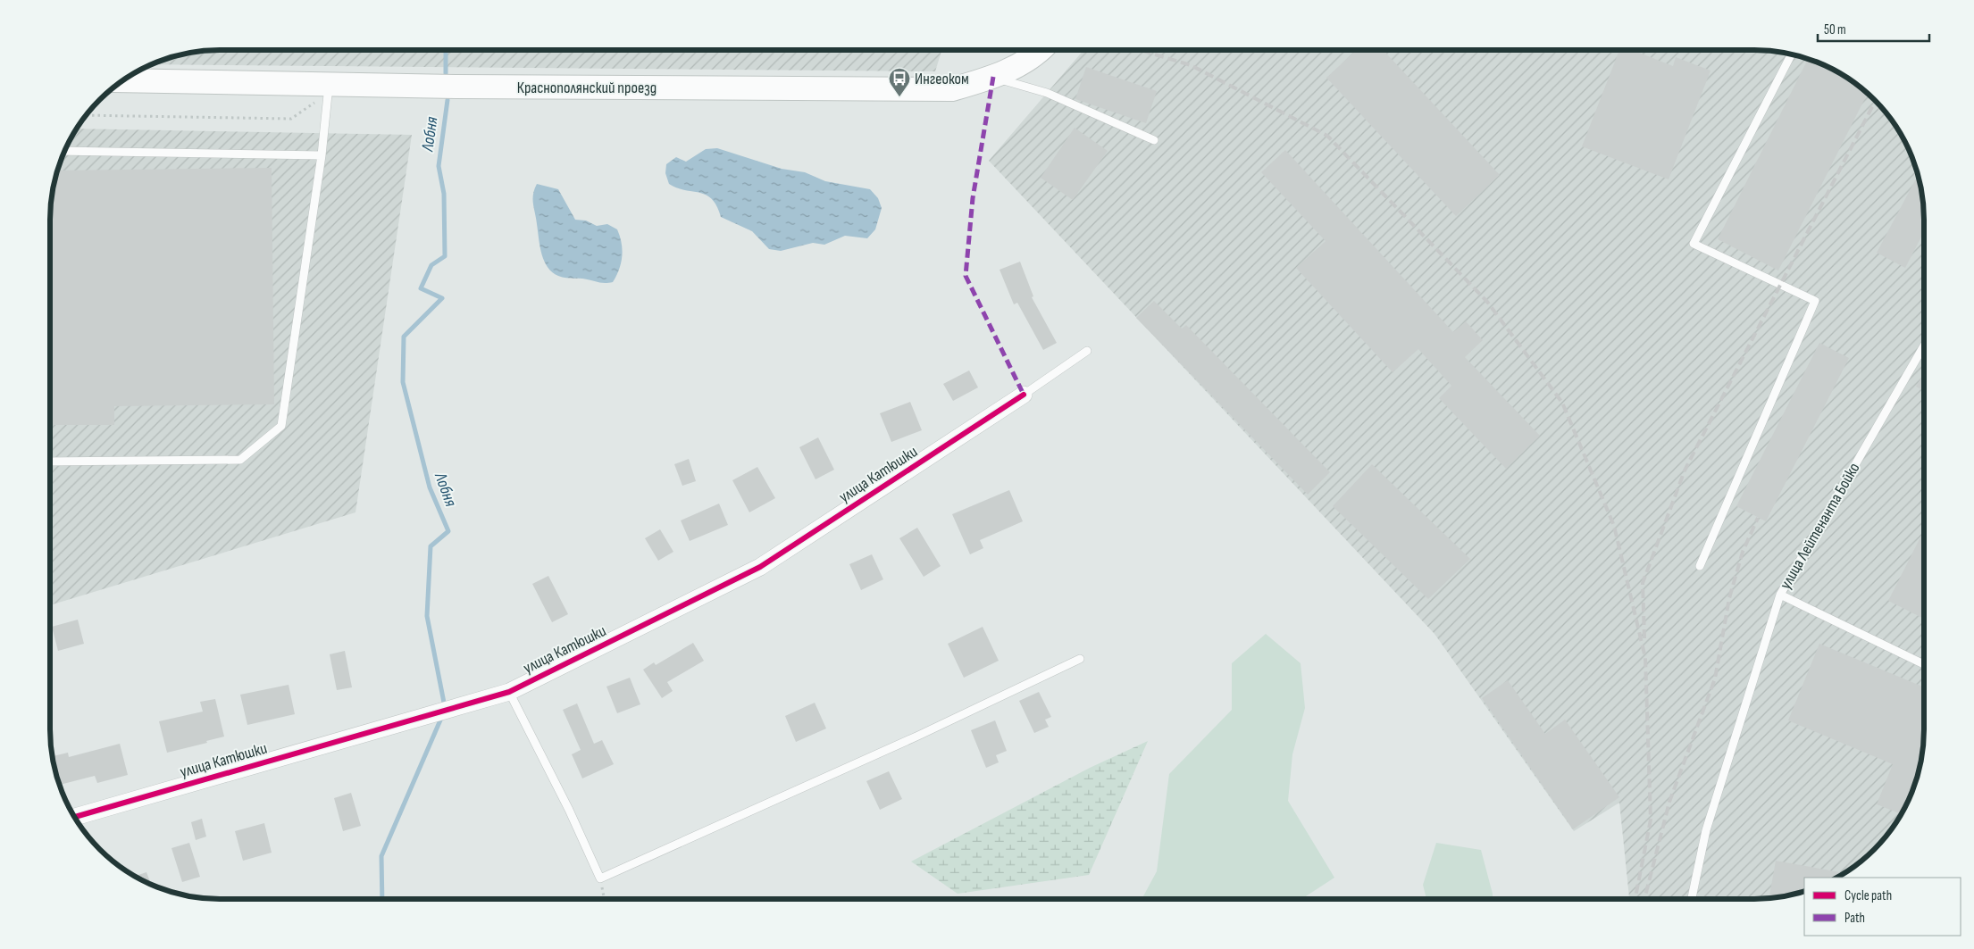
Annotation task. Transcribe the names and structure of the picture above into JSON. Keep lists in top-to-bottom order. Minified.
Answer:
{"streets":{"main road":["Краснополянский проезд"],"street":["улица Катюшки"],"lane":["улица Лейтенанта Бойко"]},"water":["Лобня"],"places":{"bus stop":["Ингеоком"]},"legend":["Cycle path","Path"],"scale_bar":"50 m"}
